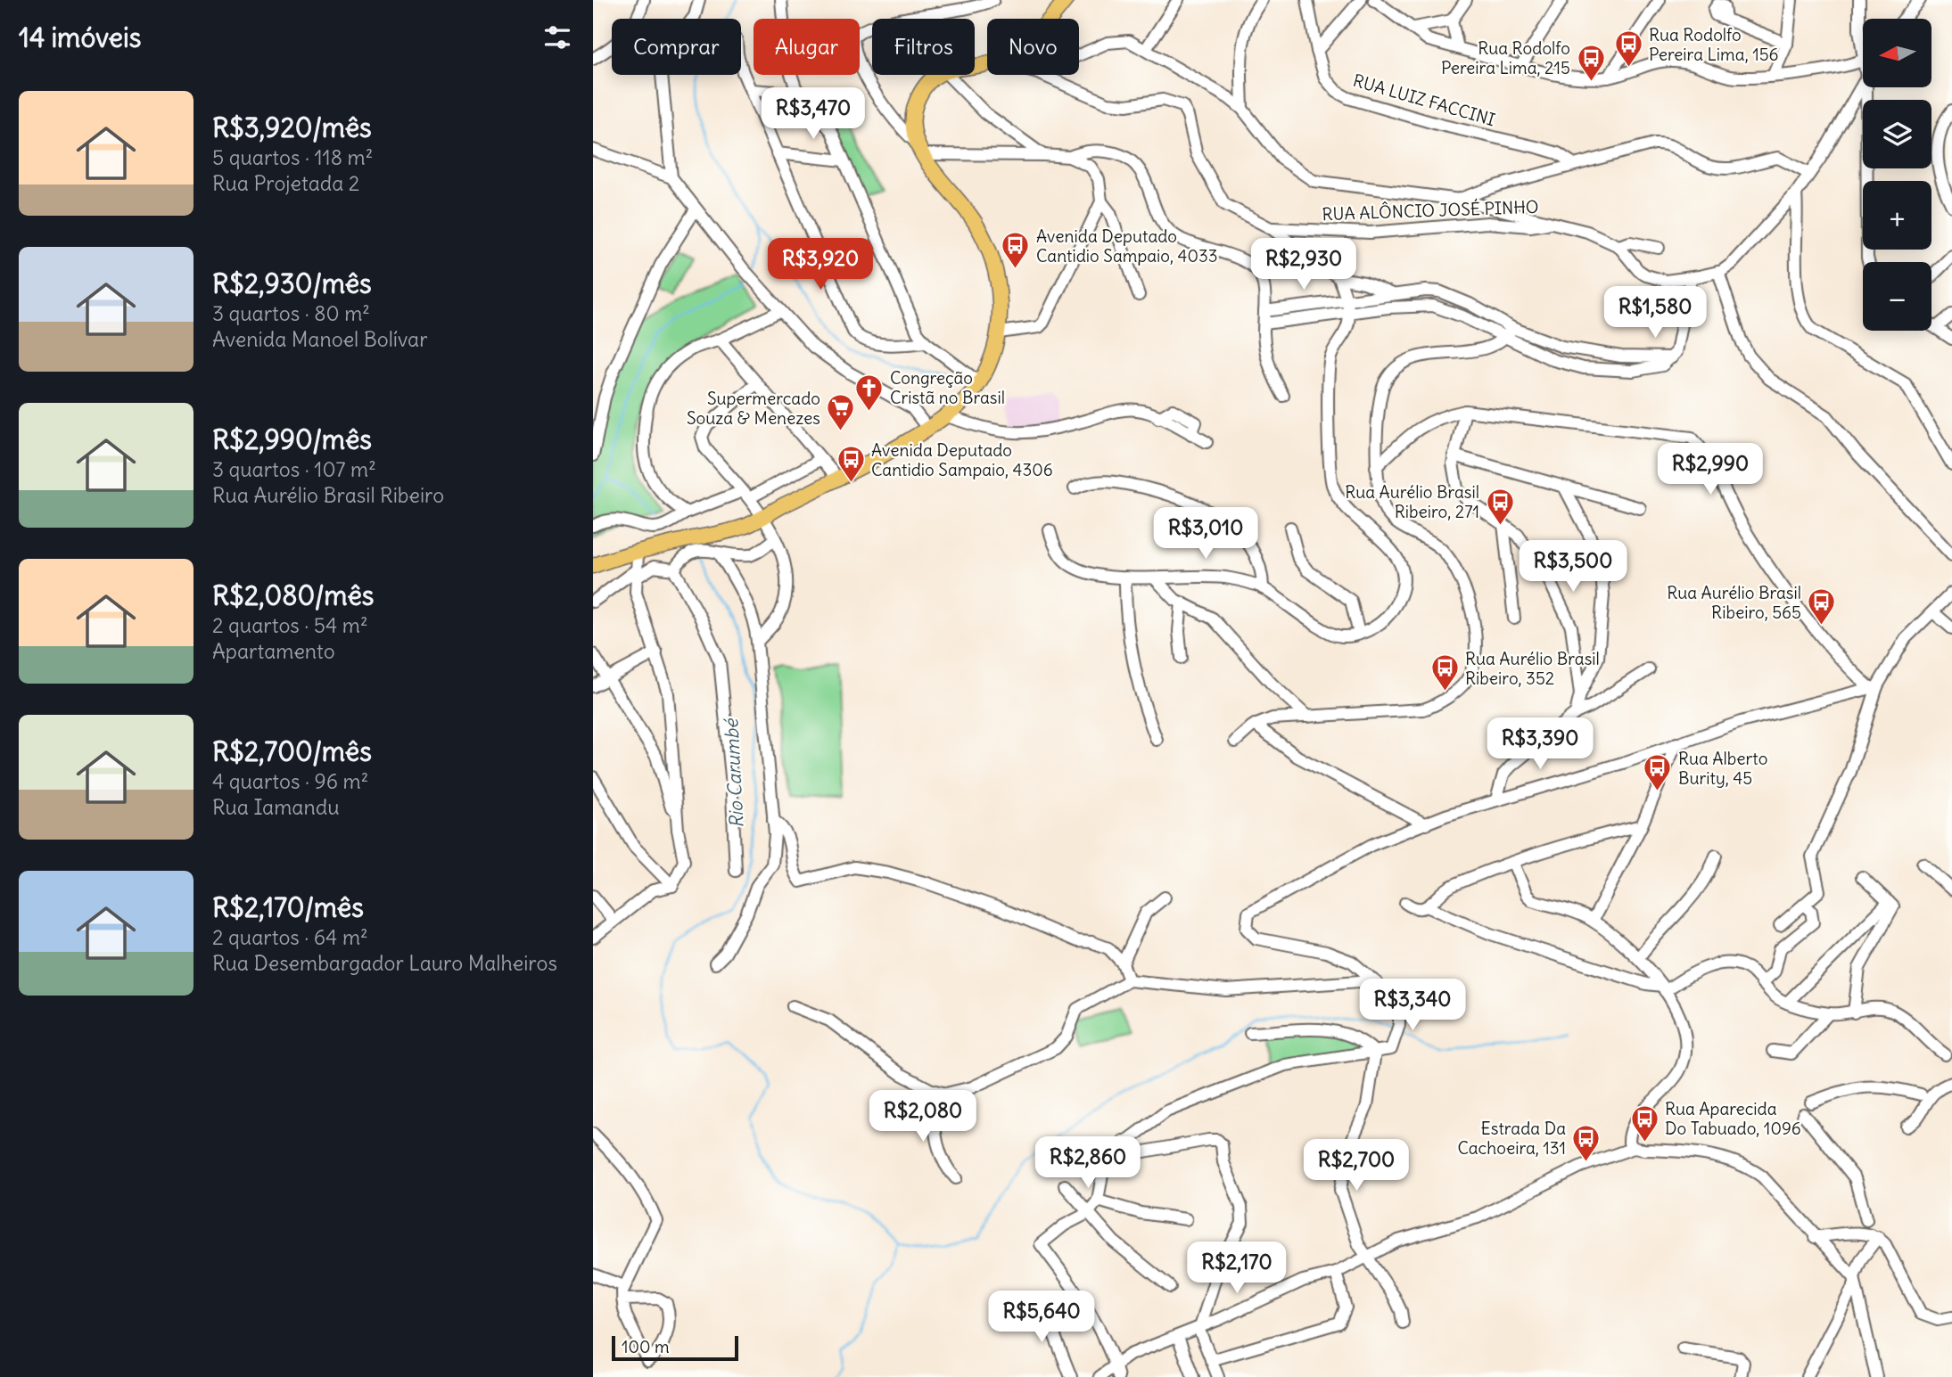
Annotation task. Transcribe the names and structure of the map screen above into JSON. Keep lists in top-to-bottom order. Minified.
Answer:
{"streets":{"street":["RUA LUIZ FACCINI","RUA ALÔNCIO JOSÉ PINHO"]},"water":["Rio Carumbé"],"places":{"bus stop":["Rua Rodolfo Pereira Lima, 156","Rua Rodolfo Pereira Lima, 215","Avenida Deputado Cantidio Sampaio, 4033","Avenida Deputado Cantidio Sampaio, 4306","Rua Aurélio Brasil Ribeiro, 271","Rua Aurélio Brasil Ribeiro, 565","Rua Aurélio Brasil Ribeiro, 352","Rua Alberto Burity, 45","Rua Aparecida Do Tabuado, 1096","Estrada Da Cachoeira, 131"],"church":["Congreção Cristã no Brasil"],"supermarket":["Supermercado Souza & Menezes"]},"scale_bar":"100 m","north":"left","page":{"heading":"14 imóveis","map_buttons":["+","−"],"chip":["Comprar","Alugar","Filtros","Novo"],"list":[{"name":"R$3,920/mês","note":"5 quartos · 118 m² · Rua Projetada 2"},{"name":"R$2,930/mês","note":"3 quartos · 80 m² · Avenida Manoel Bolívar"},{"name":"R$2,990/mês","note":"3 quartos · 107 m² · Rua Aurélio Brasil Ribeiro"},{"name":"R$2,080/mês","note":"2 quartos · 54 m² · Apartamento"},{"name":"R$2,700/mês","note":"4 quartos · 96 m² · Rua Iamandu"},{"name":"R$2,170/mês","note":"2 quartos · 64 m² · Rua Desembargador Lauro Malheiros"}],"price":["R$3,470","R$3,920","R$2,930","R$1,580","R$2,990","R$3,010","R$3,500","R$3,390","R$3,340","R$2,080","R$2,860","R$2,700","R$2,170","R$5,640"],"scale":"100 m"}}
